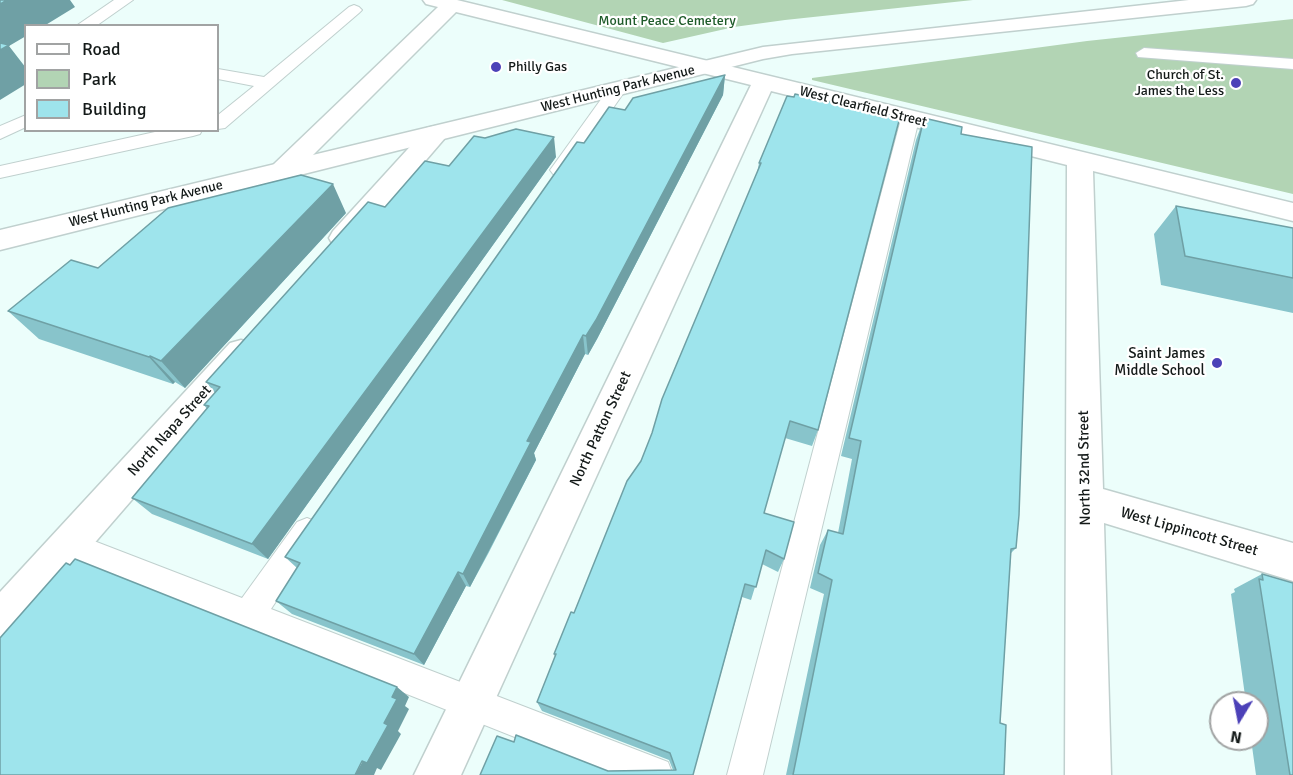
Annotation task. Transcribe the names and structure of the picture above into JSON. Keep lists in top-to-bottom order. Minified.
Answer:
{"streets":{"street":["West Hunting Park Avenue","West Clearfield Street","North Patton Street","North Napa Street","North 32nd Street","West Lippincott Street"]},"crossings":[["West Hunting Park Avenue","West Clearfield Street"],["West Clearfield Street","North Patton Street"],["West Clearfield Street","North 32nd Street"],["North 32nd Street","West Lippincott Street"]],"parks":["Mount Peace Cemetery"],"places":["Philly Gas","Church of St. James the Less","Saint James Middle School"],"legend":["Road","Park","Building"],"north":"bottom"}
